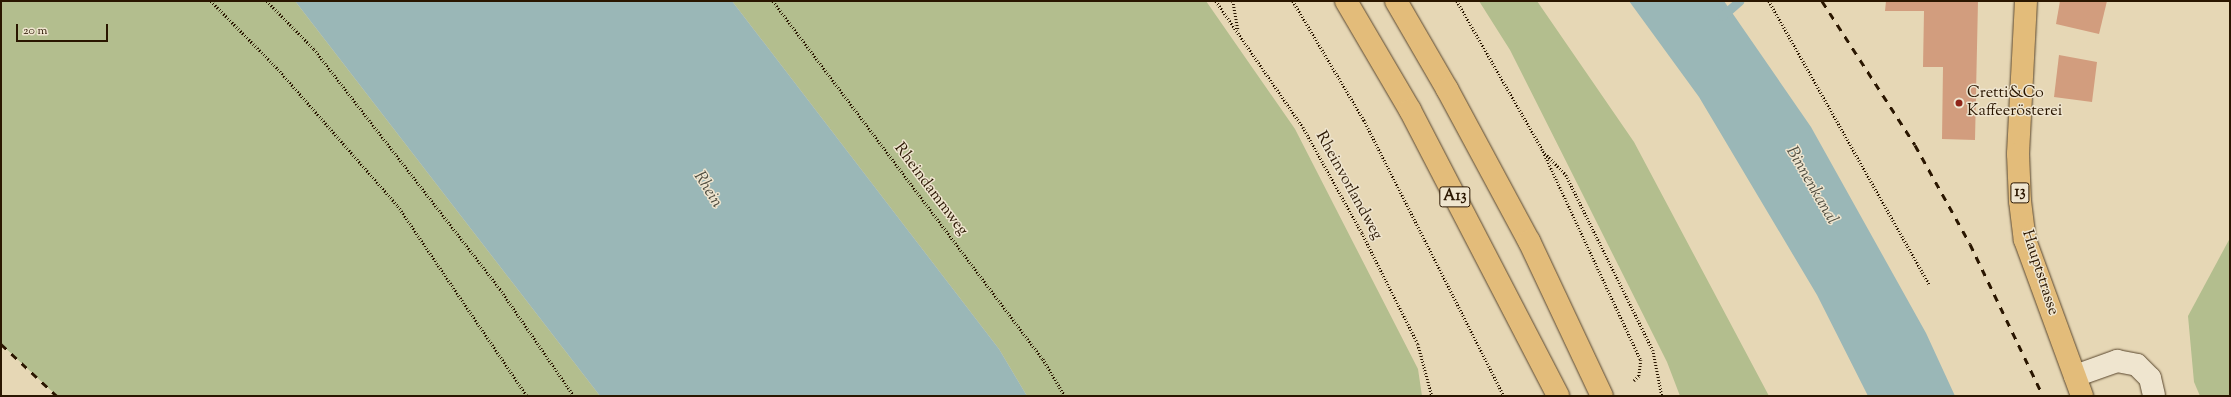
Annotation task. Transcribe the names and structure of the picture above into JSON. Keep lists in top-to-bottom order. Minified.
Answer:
{"streets":{"main road":["13","A13","Hauptstrasse"],"path":["Rheinvorlandweg","Rheindammweg"]},"water":["Binnenkanal","Rhein"],"places":["Cretti&Co Kaffeerösterei"],"scale_bar":"20 m"}
